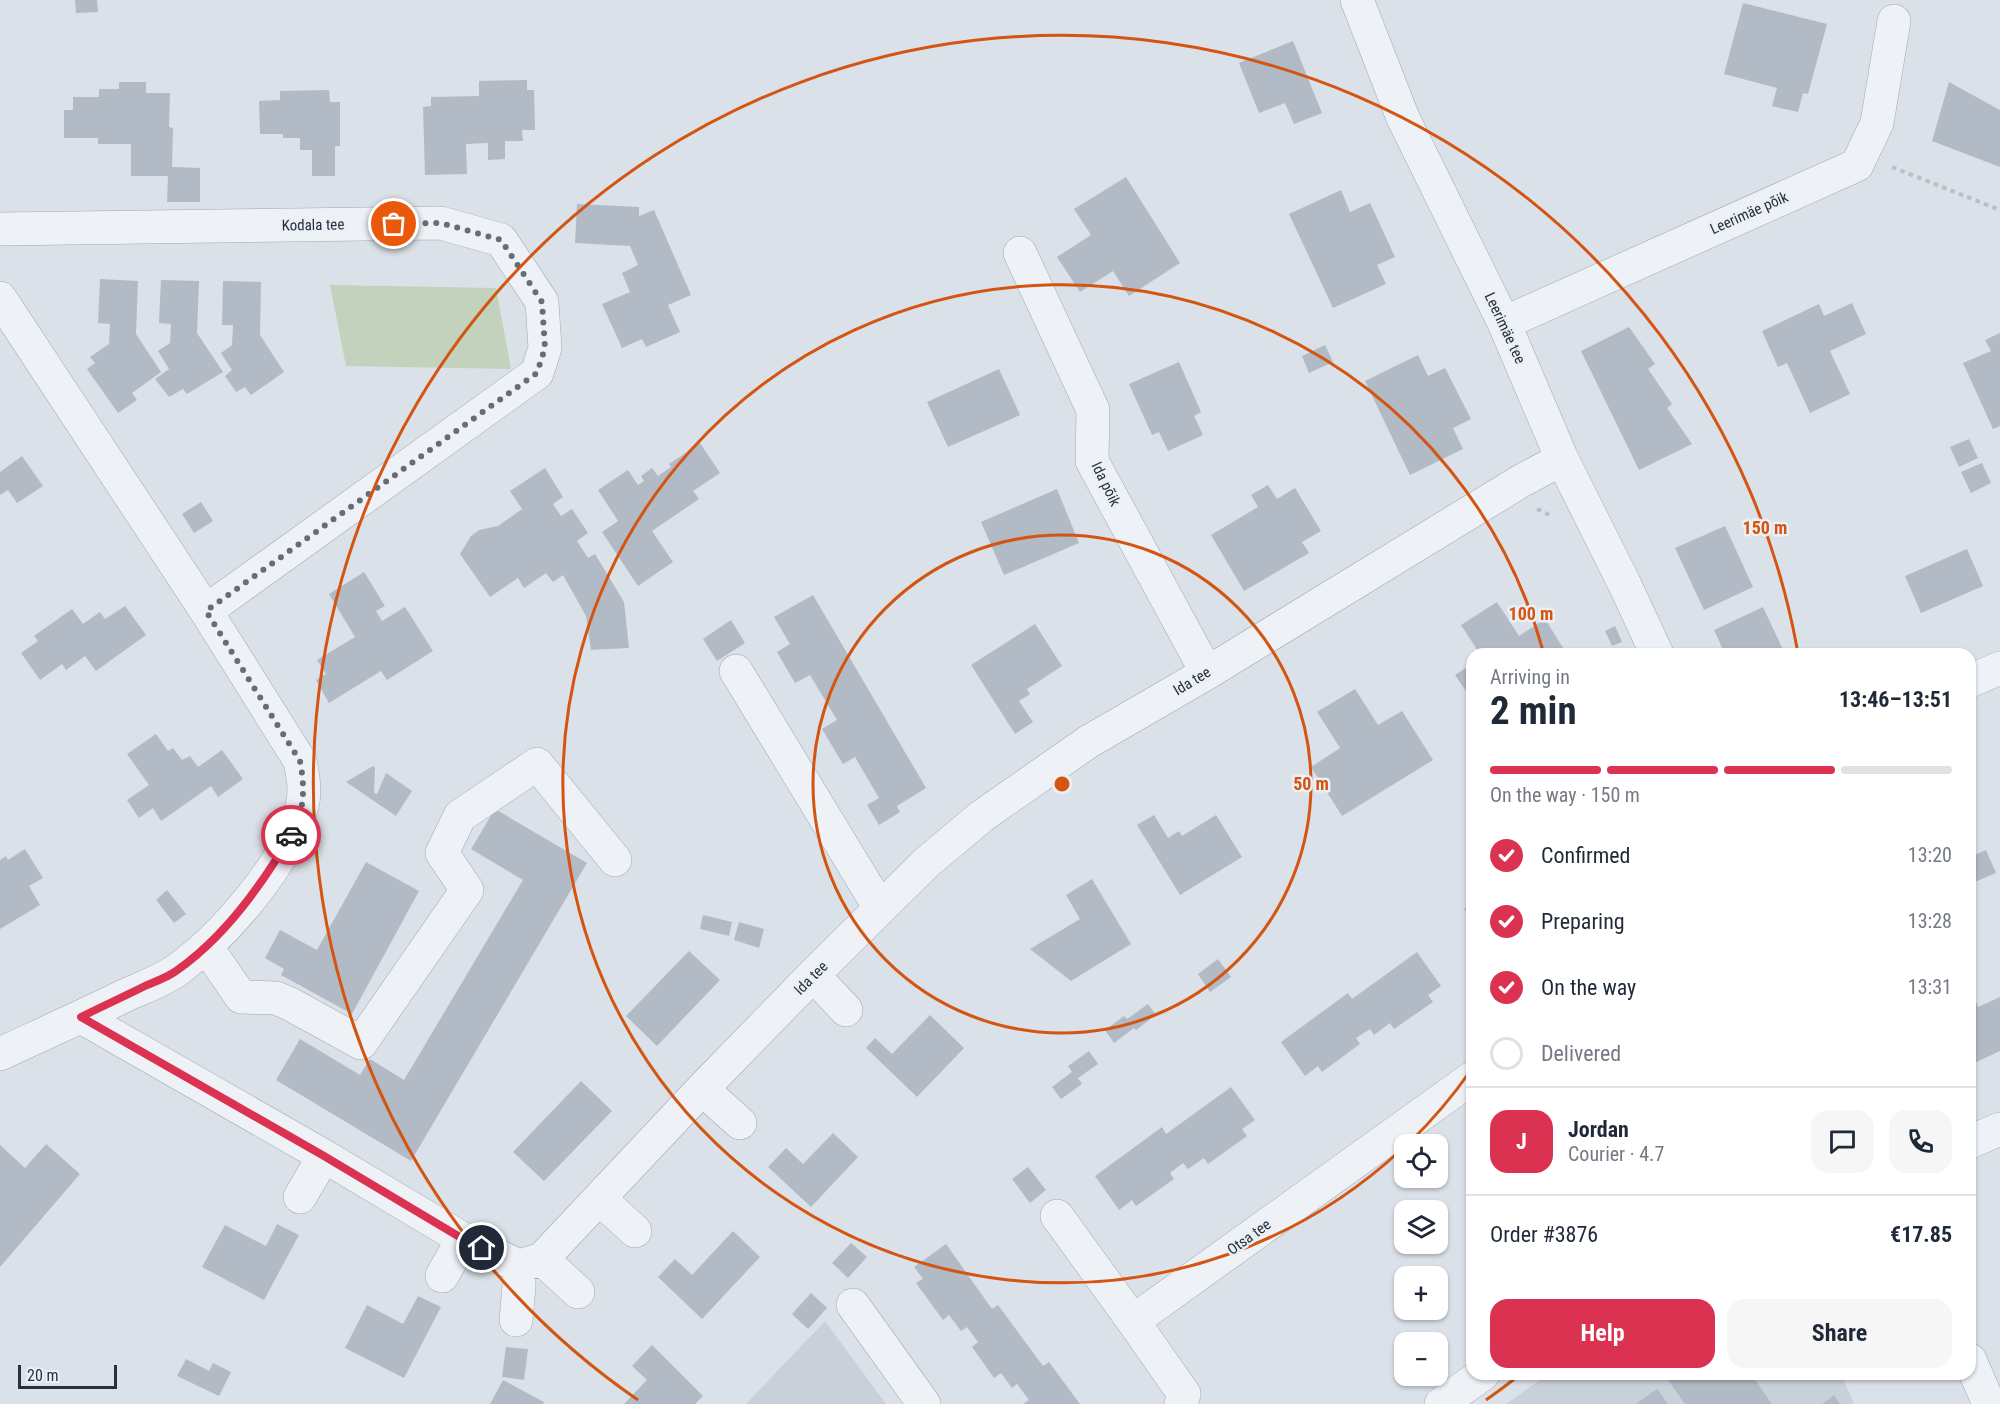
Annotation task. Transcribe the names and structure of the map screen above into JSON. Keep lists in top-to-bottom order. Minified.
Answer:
{"streets":{"street":["Leerimäe põik","Kodala tee","Leerimäe tee","Ida põik","Ida tee","Otsa tee"]},"crossings":[["Leerimäe põik","Leerimäe tee"],["Leerimäe tee","Ida tee"],["Ida põik","Ida tee"]],"scale_bar":"20 m","page":{"heading":["2 min","Arriving in","13:46–13:51"],"panel":["Jordan","Courier · 4.7","Order #3876","€17.85"],"bar":"On the way · 150 m","list":[["Confirmed","13:20"],["Preparing","13:28"],["On the way","13:31"],"Delivered"],"round":"J","map_buttons":["+","−"],"buttons":["Help","Share"],"scale":"20 m"},"rings":["150 m","100 m","50 m"]}
